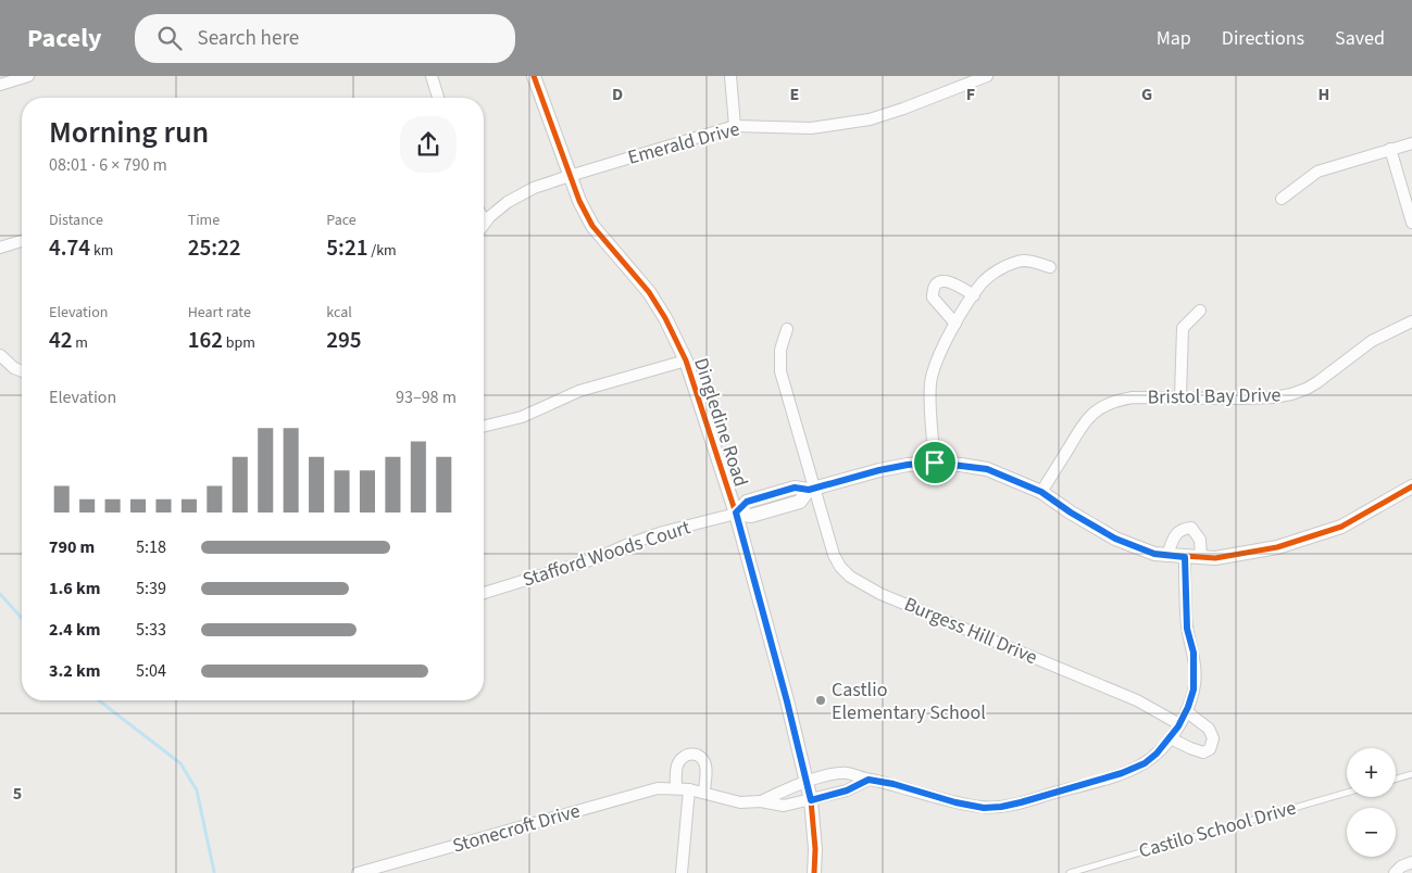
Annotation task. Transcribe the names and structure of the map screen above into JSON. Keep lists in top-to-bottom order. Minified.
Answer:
{"streets":{"street":["Emerald Drive","Bristol Bay Drive","Dingledine Road","Stafford Woods Court","Burgess Hill Drive","Stonecroft Drive"],"lane":["Castilo School Drive"]},"crossings":[["Emerald Drive","Dingledine Road"],["Dingledine Road","Stafford Woods Court"],["Dingledine Road","Stonecroft Drive"],["Burgess Hill Drive","Stonecroft Drive"]],"places":["Castlio Elementary School"],"page":{"header":"Pacely","search":"Search here","nav":["Map","Directions","Saved"],"heading":["Morning run","08:01 · 6 × 790 m"],"stats":[["Distance","4.74 km"],["Time","25:22"],["Pace","5:21 /km"],["Elevation","42 m"],["Heart rate","162 bpm"],["kcal","295"]],"chart":["Elevation","93–98 m"],"list":[{"name":"790 m","note":"5:18"},{"name":"1.6 km","note":"5:39"},{"name":"2.4 km","note":"5:33"},{"name":"3.2 km","note":"5:04"}],"map_buttons":["+","−"]},"grid":{"columns":["D","E","F","G","H"],"rows":["5"]}}
